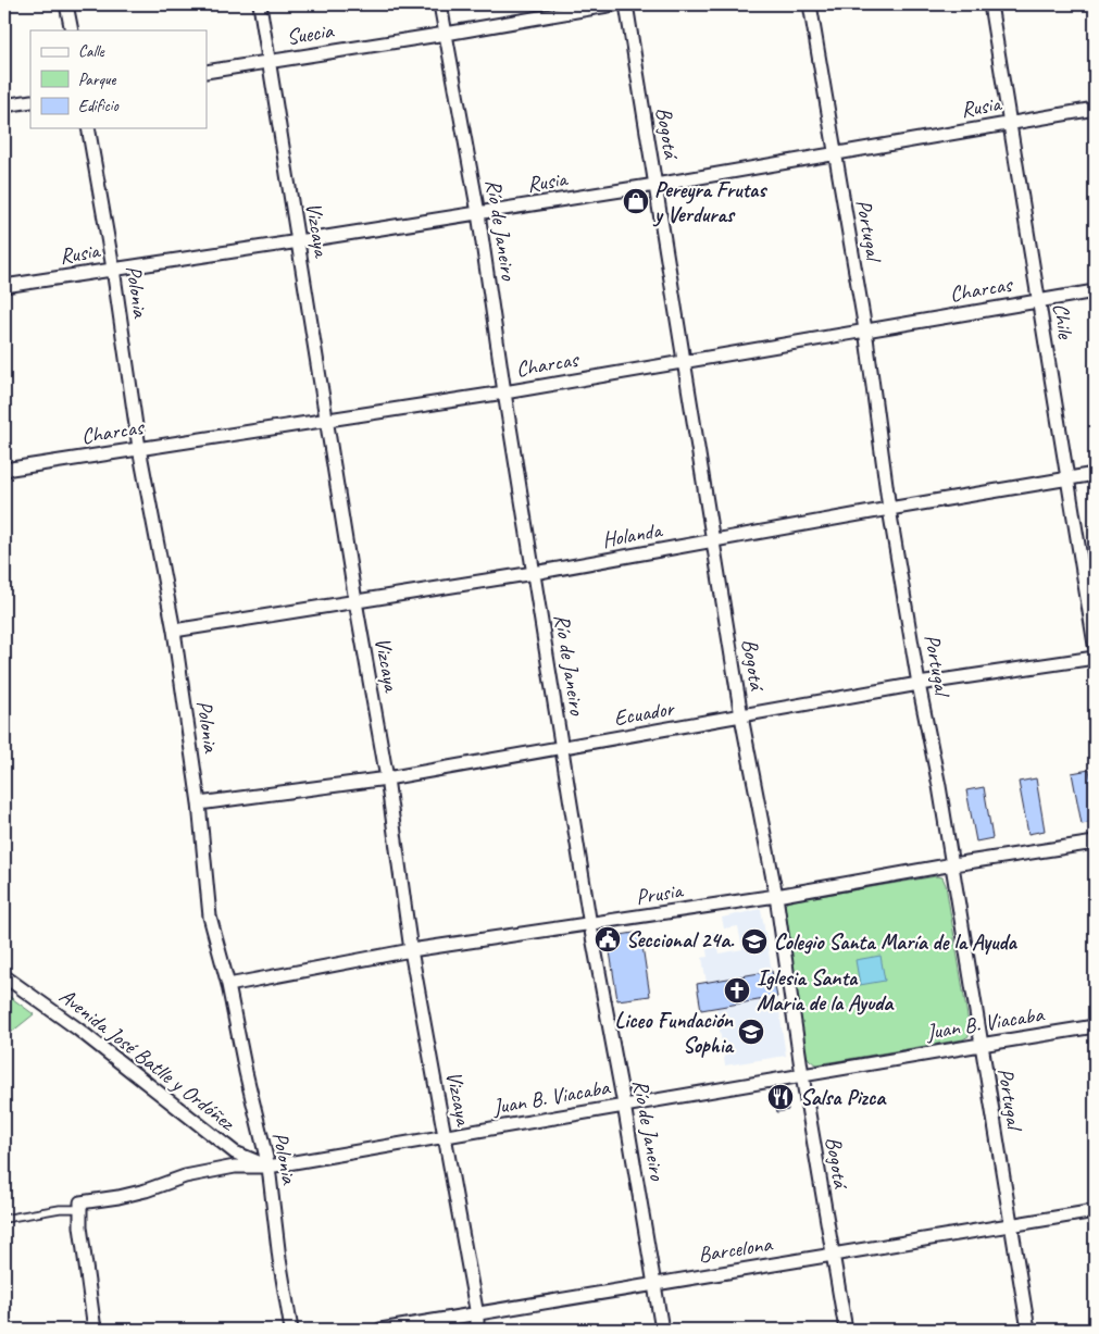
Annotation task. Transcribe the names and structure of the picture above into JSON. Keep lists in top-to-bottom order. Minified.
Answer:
{"streets":{"street":["Suecia","Rusia","Bogotá","Vizcaya","Río de Janeiro","Portugal","Charcas","Polonia","Chile","Holanda","Ecuador","Prusia","Juan B. Viacaba","Avenida José Batlle y Ordóñez","Barcelona"]},"crossings":[["Suecia","Vizcaya"],["Suecia","Río de Janeiro"],["Rusia","Bogotá"],["Rusia","Vizcaya"],["Rusia","Río de Janeiro"],["Rusia","Portugal"],["Rusia","Polonia"],["Rusia","Chile"],["Bogotá","Charcas"],["Bogotá","Holanda"],["Bogotá","Ecuador"],["Bogotá","Prusia"],["Bogotá","Juan B. Viacaba"],["Bogotá","Barcelona"],["Vizcaya","Charcas"],["Vizcaya","Holanda"],["Vizcaya","Ecuador"],["Vizcaya","Prusia"],["Vizcaya","Juan B. Viacaba"],["Vizcaya","Barcelona"],["Río de Janeiro","Charcas"],["Río de Janeiro","Holanda"],["Río de Janeiro","Ecuador"],["Río de Janeiro","Prusia"],["Río de Janeiro","Juan B. Viacaba"],["Río de Janeiro","Barcelona"],["Portugal","Charcas"],["Portugal","Holanda"],["Portugal","Ecuador"],["Portugal","Prusia"],["Portugal","Juan B. Viacaba"],["Portugal","Barcelona"],["Charcas","Polonia"],["Charcas","Chile"],["Polonia","Holanda"],["Polonia","Ecuador"],["Polonia","Prusia"],["Polonia","Juan B. Viacaba"],["Polonia","Avenida José Batlle y Ordóñez"],["Chile","Holanda"],["Juan B. Viacaba","Avenida José Batlle y Ordóñez"]],"places":{"shop":["Pereyra Frutas y Verduras"],"public building":["Seccional 24a."],"school or university":["Colegio Santa María de la Ayuda","Liceo Fundación Sophia"],"church":["Iglesia Santa Maria de la Ayuda"],"restaurant":["Salsa Pizca"]},"legend":["Calle","Parque","Edificio"]}
